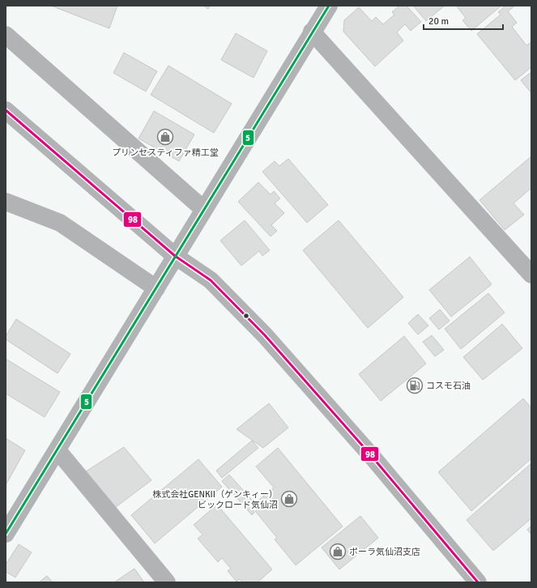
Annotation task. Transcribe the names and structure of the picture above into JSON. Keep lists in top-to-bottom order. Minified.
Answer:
{"places":{"shop":["プリンセスティファ精工堂","株式会社GENKII（ゲンキィー） ビックロード気仙沼","ポーラ気仙沼支店"],"fuel station":["コスモ石油"]},"lines":["transit line 5","transit line 98"],"scale_bar":"20 m"}
